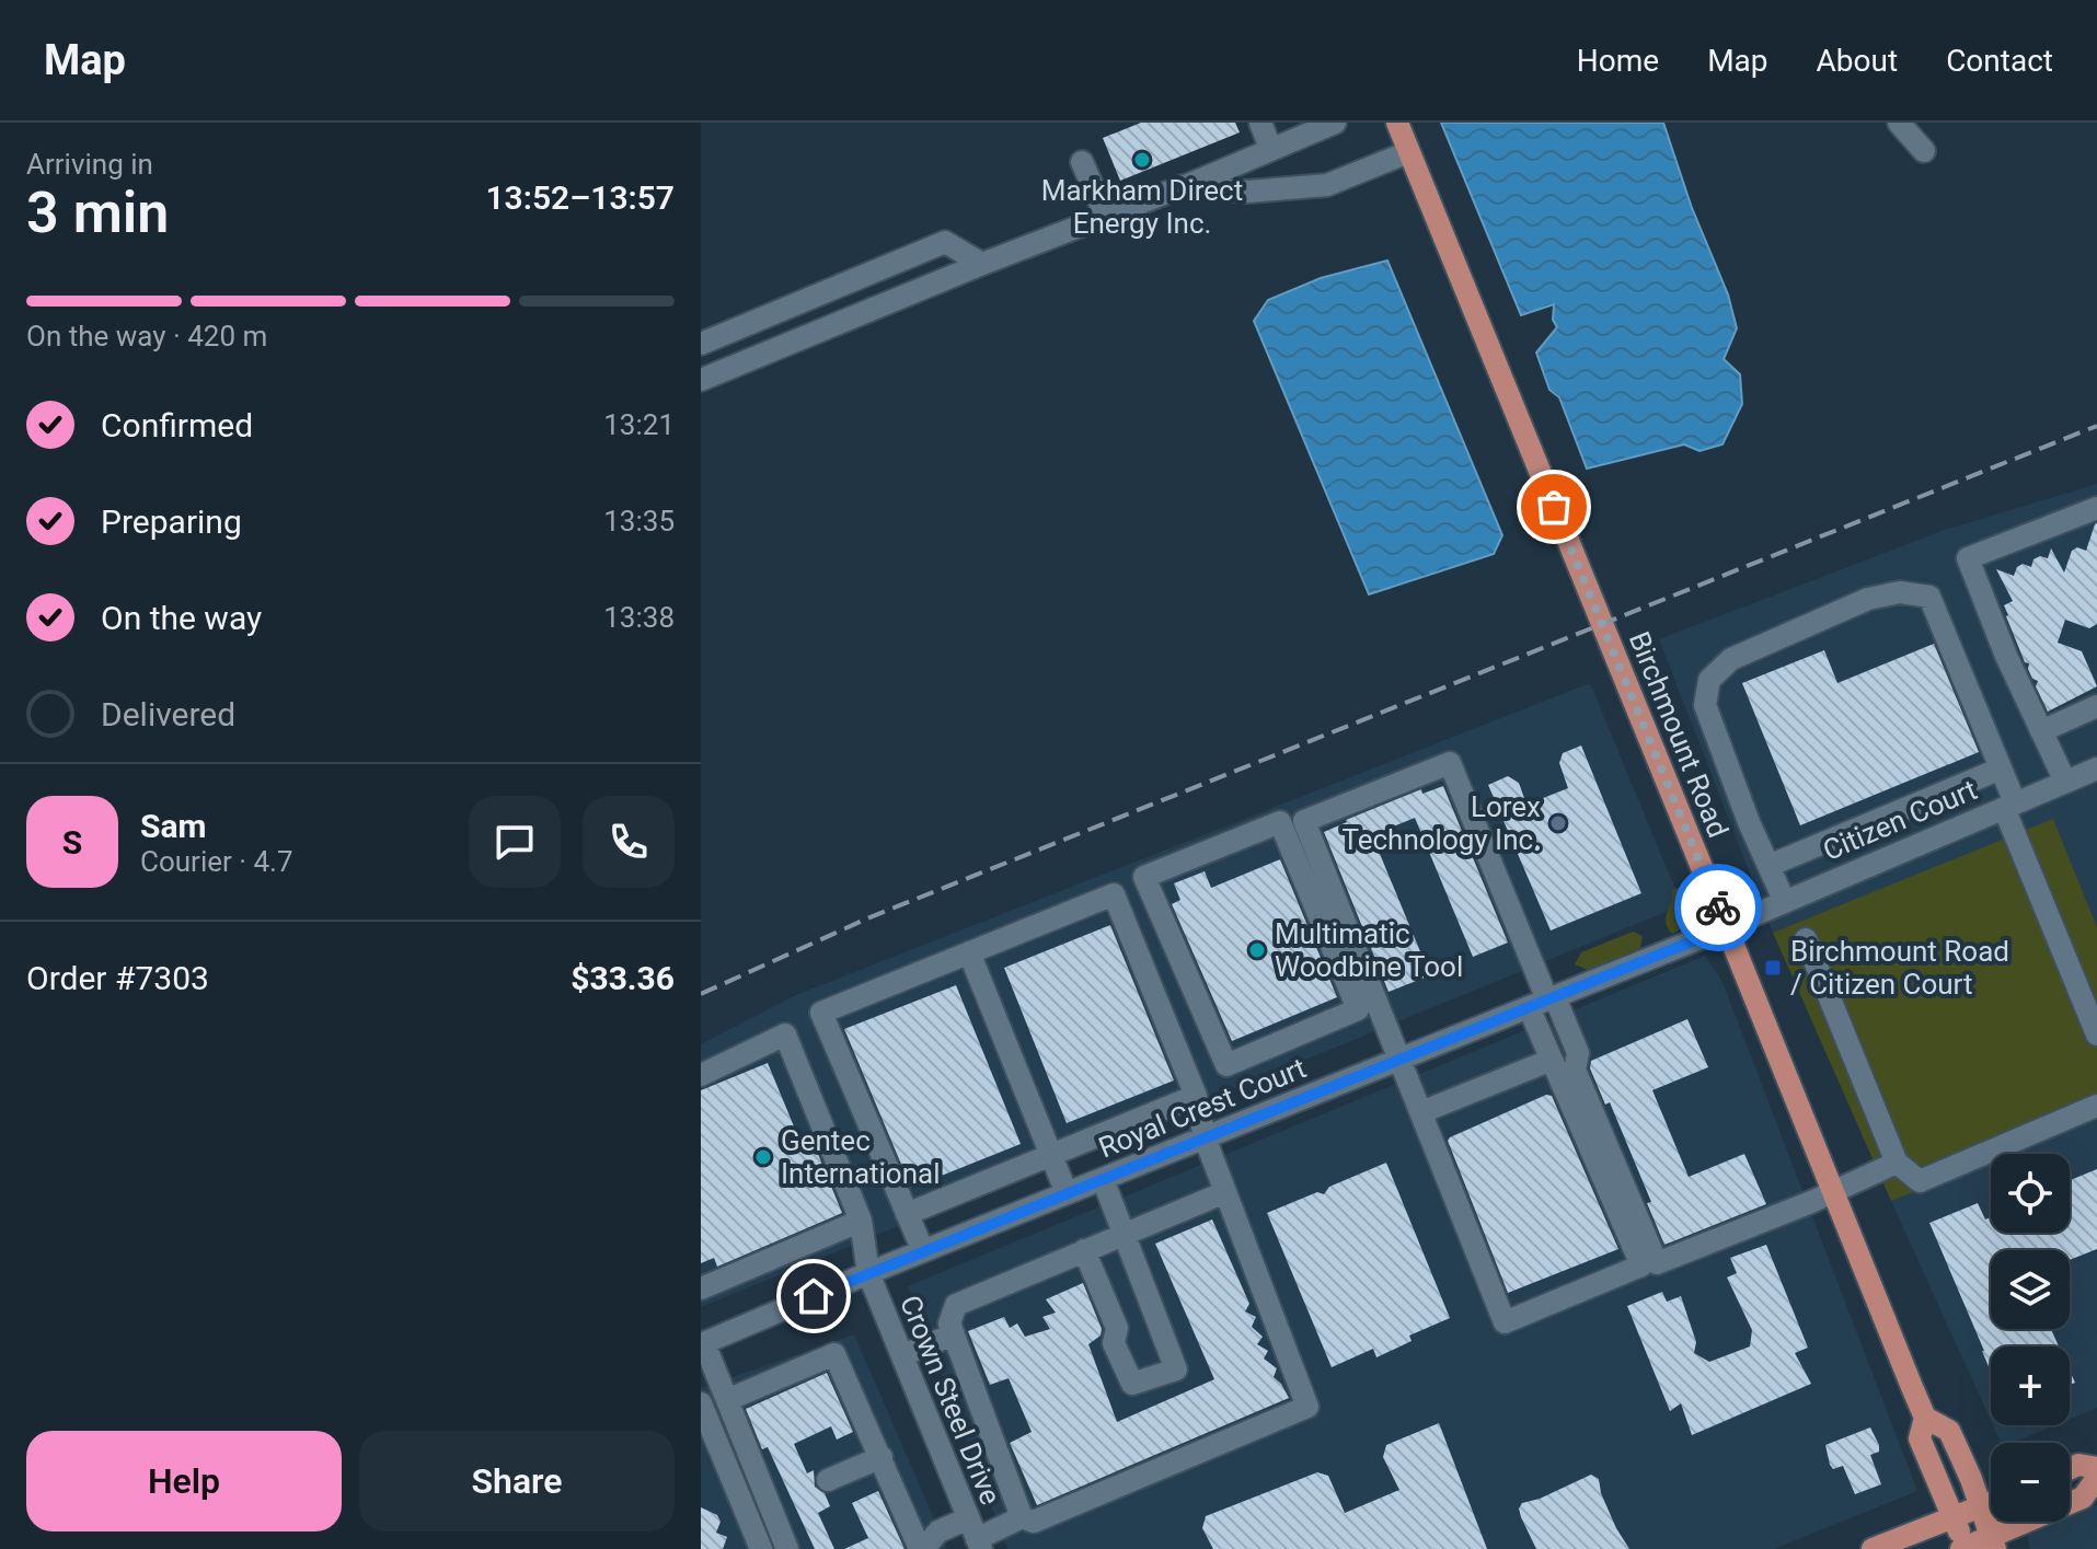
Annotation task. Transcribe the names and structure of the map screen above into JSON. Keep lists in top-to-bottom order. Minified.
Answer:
{"streets":{"main road":["Birchmount Road"],"street":["Citizen Court","Royal Crest Court","Crown Steel Drive"]},"crossings":[["Birchmount Road","Citizen Court"],["Birchmount Road","Royal Crest Court"],["Citizen Court","Royal Crest Court"],["Royal Crest Court","Crown Steel Drive"]],"places":{"other":["Markham Direct Energy Inc.","Lorex Technology Inc.","Multimatic Woodbine Tool","Gentec International"],"transit":["Birchmount Road / Citizen Court"]},"page":{"header":"Map","nav":["Home","Map","About","Contact"],"heading":["3 min","Arriving in","13:52–13:57"],"panel":["Sam","Courier · 4.7","Order #7303","$33.36"],"bar":"On the way · 420 m","list":[["Confirmed","13:21"],["Preparing","13:35"],["On the way","13:38"],"Delivered"],"round":"S","map_buttons":["+","−"],"buttons":["Help","Share"]}}
